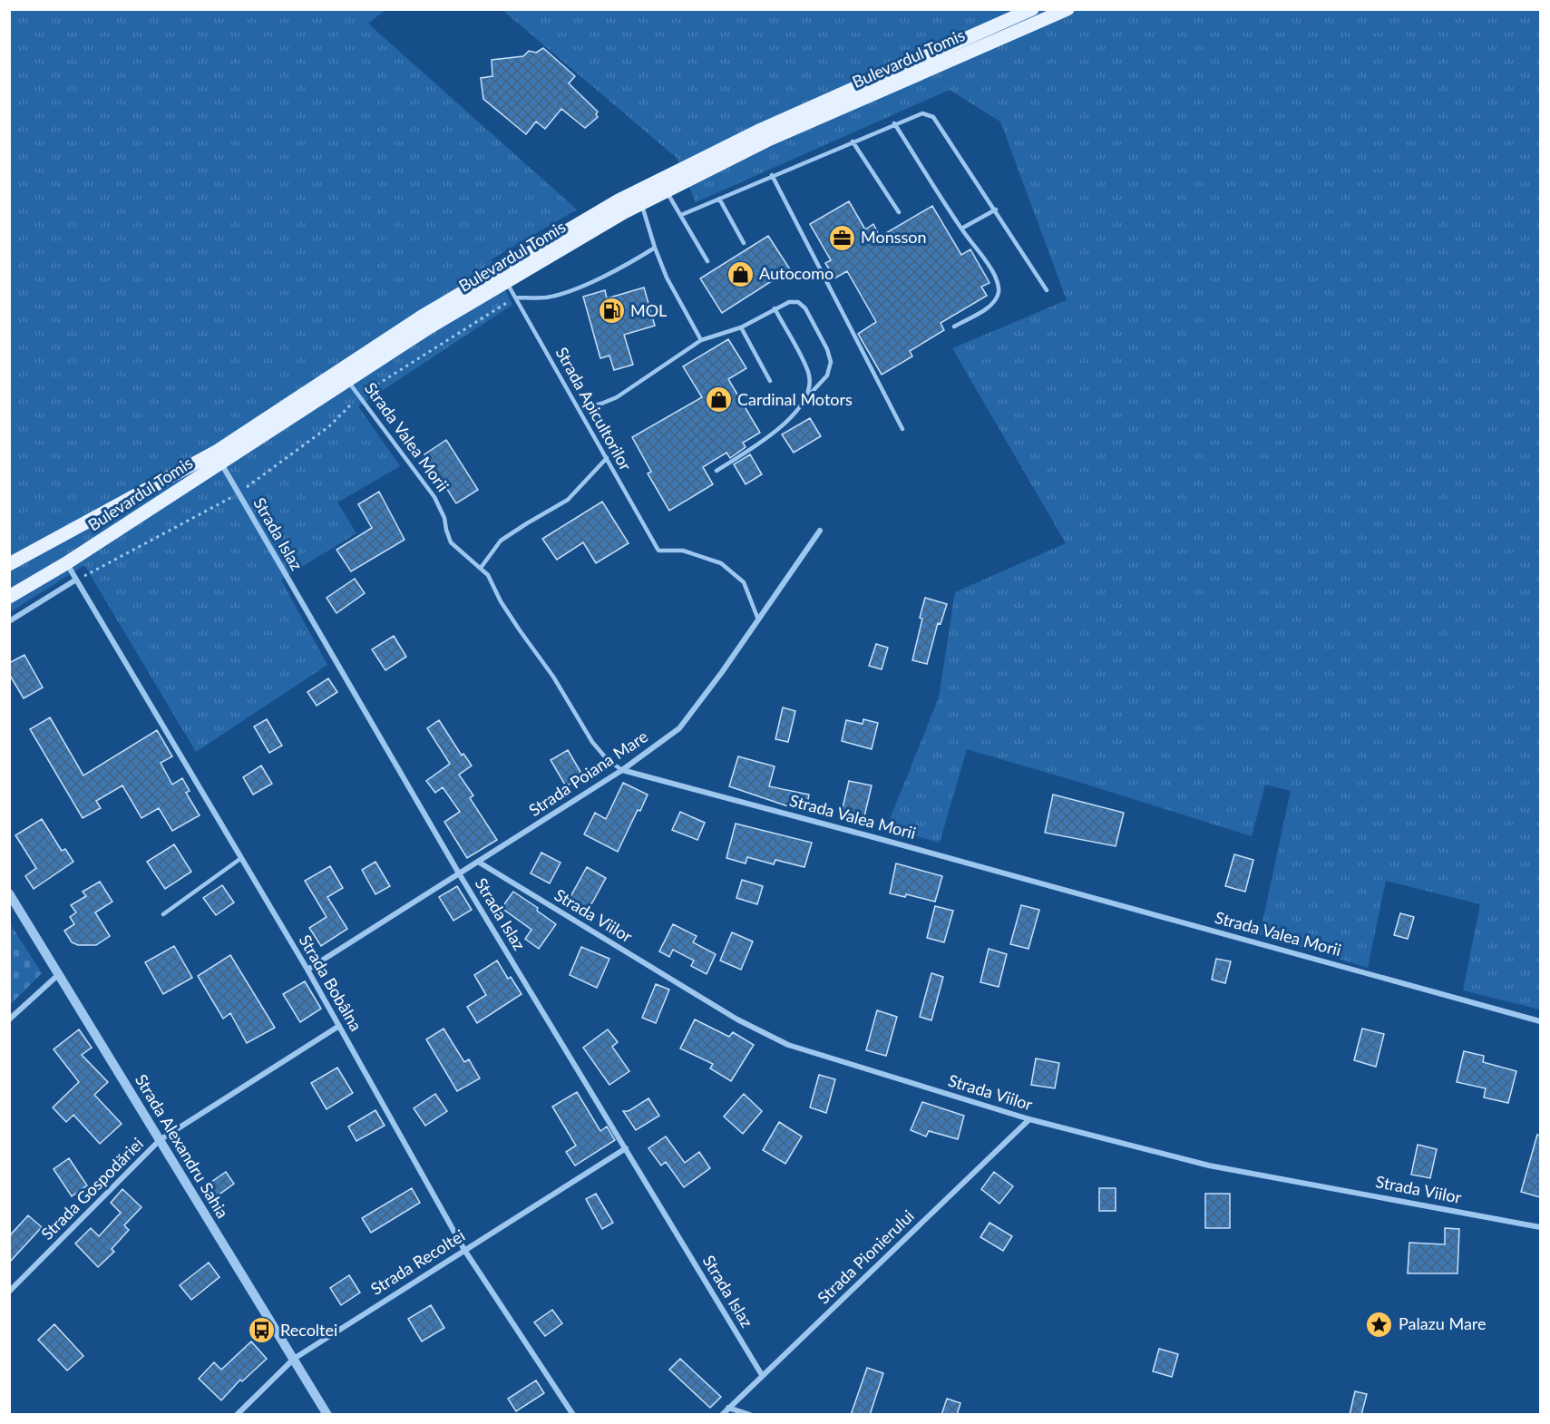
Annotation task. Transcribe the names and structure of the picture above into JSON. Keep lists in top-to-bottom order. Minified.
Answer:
{"streets":{"main road":["Bulevardul Tomis"],"street":["Strada Valea Morii","Strada Islaz","Strada Poiana Mare","Strada Viilor","Strada Bobâlna","Strada Alexandru Sahia","Strada Gospodăriei","Strada Pionierului","Strada Recoltei"],"lane":["Strada Apicultorilor"]},"crossings":[["Bulevardul Tomis","Strada Apicultorilor"],["Bulevardul Tomis","Strada Valea Morii"],["Bulevardul Tomis","Strada Islaz"],["Bulevardul Tomis","Strada Bobâlna"],["Strada Apicultorilor","Strada Poiana Mare"],["Strada Valea Morii","Strada Poiana Mare"],["Strada Islaz","Strada Poiana Mare"],["Strada Islaz","Strada Pionierului"],["Strada Islaz","Strada Recoltei"],["Strada Poiana Mare","Strada Viilor"],["Strada Poiana Mare","Strada Bobâlna"],["Strada Viilor","Strada Pionierului"],["Strada Bobâlna","Strada Gospodăriei"],["Strada Bobâlna","Strada Recoltei"],["Strada Alexandru Sahia","Strada Gospodăriei"],["Strada Alexandru Sahia","Strada Recoltei"]],"places":{"office":["Monsson"],"shop":["Autocomo","Cardinal Motors"],"fuel station":["MOL"],"place":["Palazu Mare"],"bus stop":["Recoltei"]}}
